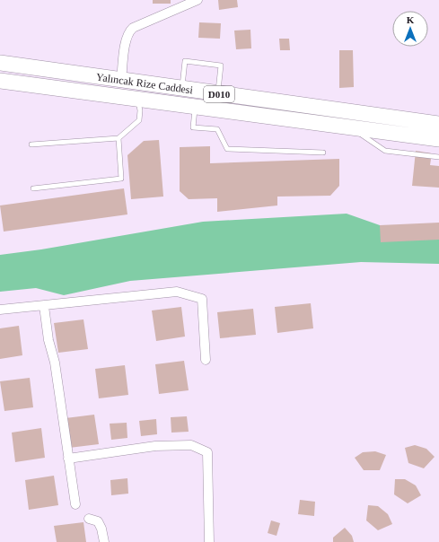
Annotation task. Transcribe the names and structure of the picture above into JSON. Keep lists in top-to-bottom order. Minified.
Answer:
{"streets":{"highway":["Yalıncak Rize Caddesi","D010"]},"north":"top"}
